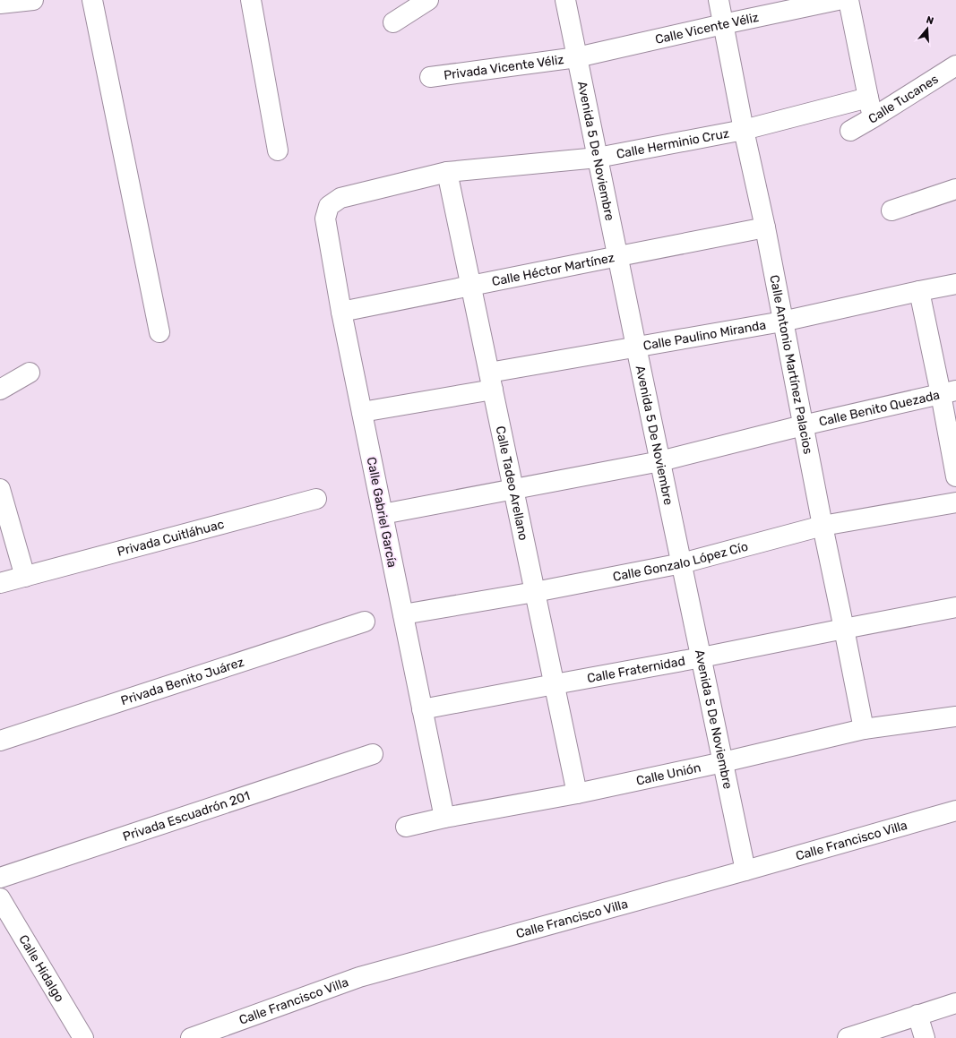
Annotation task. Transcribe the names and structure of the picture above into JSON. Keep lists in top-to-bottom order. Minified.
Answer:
{"streets":{"street":["Calle Vicente Véliz","Privada Vicente Véliz","Calle Tucanes","Calle Herminio Cruz","Avenida 5 De Noviembre","Calle Héctor Martínez","Calle Paulino Miranda","Calle Antonio Martínez Palacios","Calle Benito Quezada","Calle Tadeo Arellano","Calle Gabriel García","Privada Cuitláhuac","Calle Gonzalo López Cío","Calle Fraternidad","Privada Benito Juárez","Calle Unión","Privada Escuadrón 201","Calle Francisco Villa","Calle Hidalgo"]},"crossings":[["Calle Vicente Véliz","Privada Vicente Véliz"],["Calle Vicente Véliz","Avenida 5 De Noviembre"],["Calle Vicente Véliz","Calle Antonio Martínez Palacios"],["Privada Vicente Véliz","Avenida 5 De Noviembre"],["Calle Herminio Cruz","Avenida 5 De Noviembre"],["Calle Herminio Cruz","Calle Antonio Martínez Palacios"],["Calle Herminio Cruz","Calle Tadeo Arellano"],["Calle Herminio Cruz","Calle Gabriel García"],["Avenida 5 De Noviembre","Calle Héctor Martínez"],["Avenida 5 De Noviembre","Calle Paulino Miranda"],["Avenida 5 De Noviembre","Calle Benito Quezada"],["Avenida 5 De Noviembre","Calle Gonzalo López Cío"],["Avenida 5 De Noviembre","Calle Fraternidad"],["Avenida 5 De Noviembre","Calle Unión"],["Avenida 5 De Noviembre","Calle Francisco Villa"],["Calle Héctor Martínez","Calle Antonio Martínez Palacios"],["Calle Héctor Martínez","Calle Tadeo Arellano"],["Calle Héctor Martínez","Calle Gabriel García"],["Calle Paulino Miranda","Calle Antonio Martínez Palacios"],["Calle Paulino Miranda","Calle Tadeo Arellano"],["Calle Paulino Miranda","Calle Gabriel García"],["Calle Antonio Martínez Palacios","Calle Benito Quezada"],["Calle Antonio Martínez Palacios","Calle Gonzalo López Cío"],["Calle Antonio Martínez Palacios","Calle Fraternidad"],["Calle Antonio Martínez Palacios","Calle Unión"],["Calle Benito Quezada","Calle Tadeo Arellano"],["Calle Benito Quezada","Calle Gabriel García"],["Calle Tadeo Arellano","Calle Gonzalo López Cío"],["Calle Tadeo Arellano","Calle Fraternidad"],["Calle Tadeo Arellano","Calle Unión"],["Calle Gabriel García","Calle Gonzalo López Cío"],["Calle Gabriel García","Calle Fraternidad"],["Calle Gabriel García","Calle Unión"]],"north":"top"}
